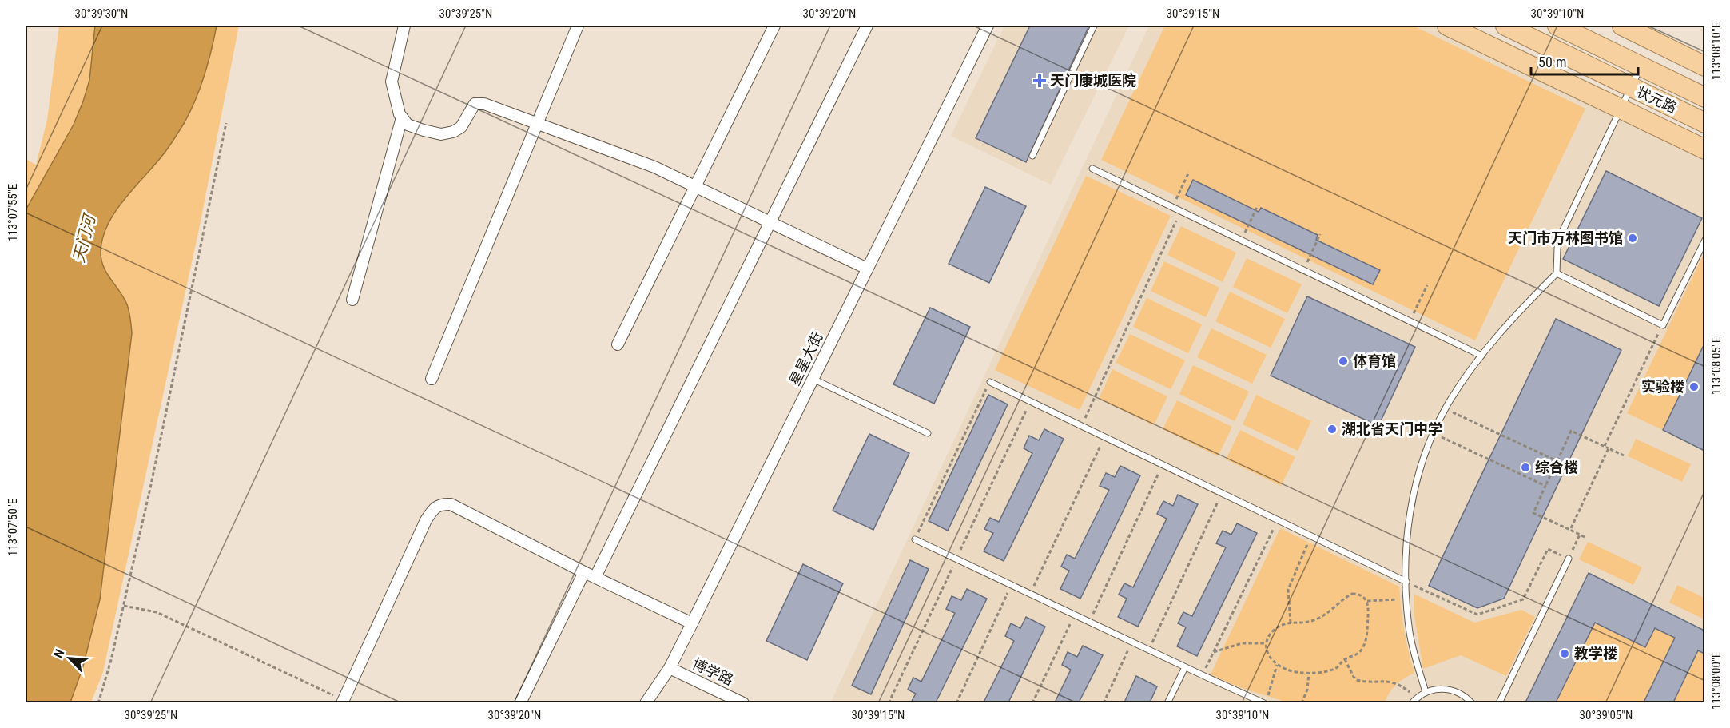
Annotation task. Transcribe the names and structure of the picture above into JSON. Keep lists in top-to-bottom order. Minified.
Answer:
{"streets":{"highway":["状元路"],"street":["星星大街","博学路"]},"crossings":[["星星大街","博学路"]],"water":["天门河"],"places":{"health":["天门康城医院"],"other":["天门市万林图书馆","体育馆","实验楼","湖北省天门中学","综合楼","教学楼"]},"scale_bar":"50 m","north":"top left","coordinates":["30°39'30\"N","30°39'25\"N","30°39'20\"N","30°39'15\"N","30°39'10\"N","113°08'10\"E","113°07'55\"E","113°08'05\"E","113°07'50\"E","113°08'00\"E","30°39'05\"N"]}
